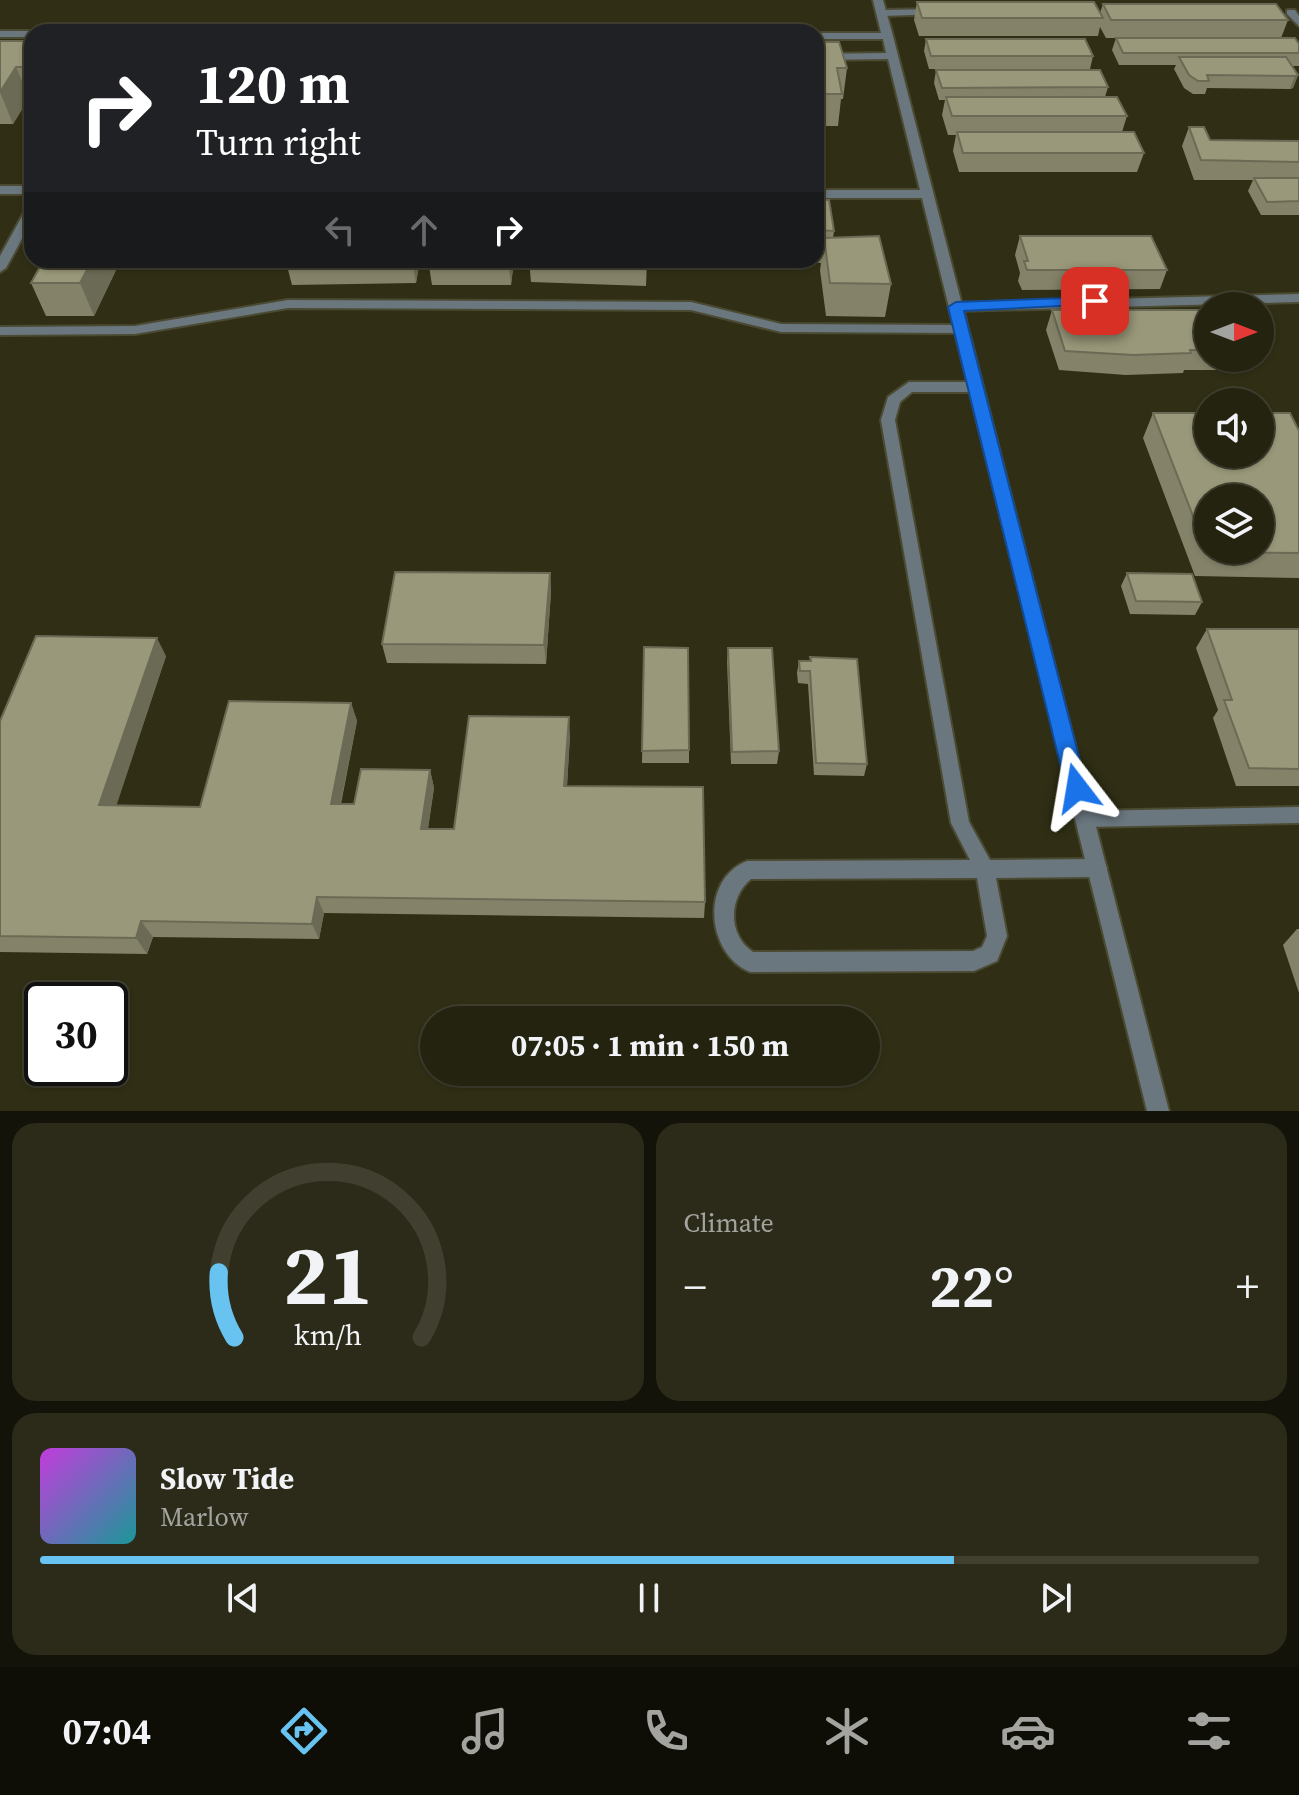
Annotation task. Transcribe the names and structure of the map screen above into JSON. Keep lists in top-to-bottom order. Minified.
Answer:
{"north":"right","page":{"turn":["120 m","Turn right"],"limit":"30","trip":"07:05 · 1 min · 150 m","tile":"Climate","heat":["−","22°","+"],"song":["Slow Tide","Marlow"],"tabs":"07:04","gauge":["21","km/h"]}}
